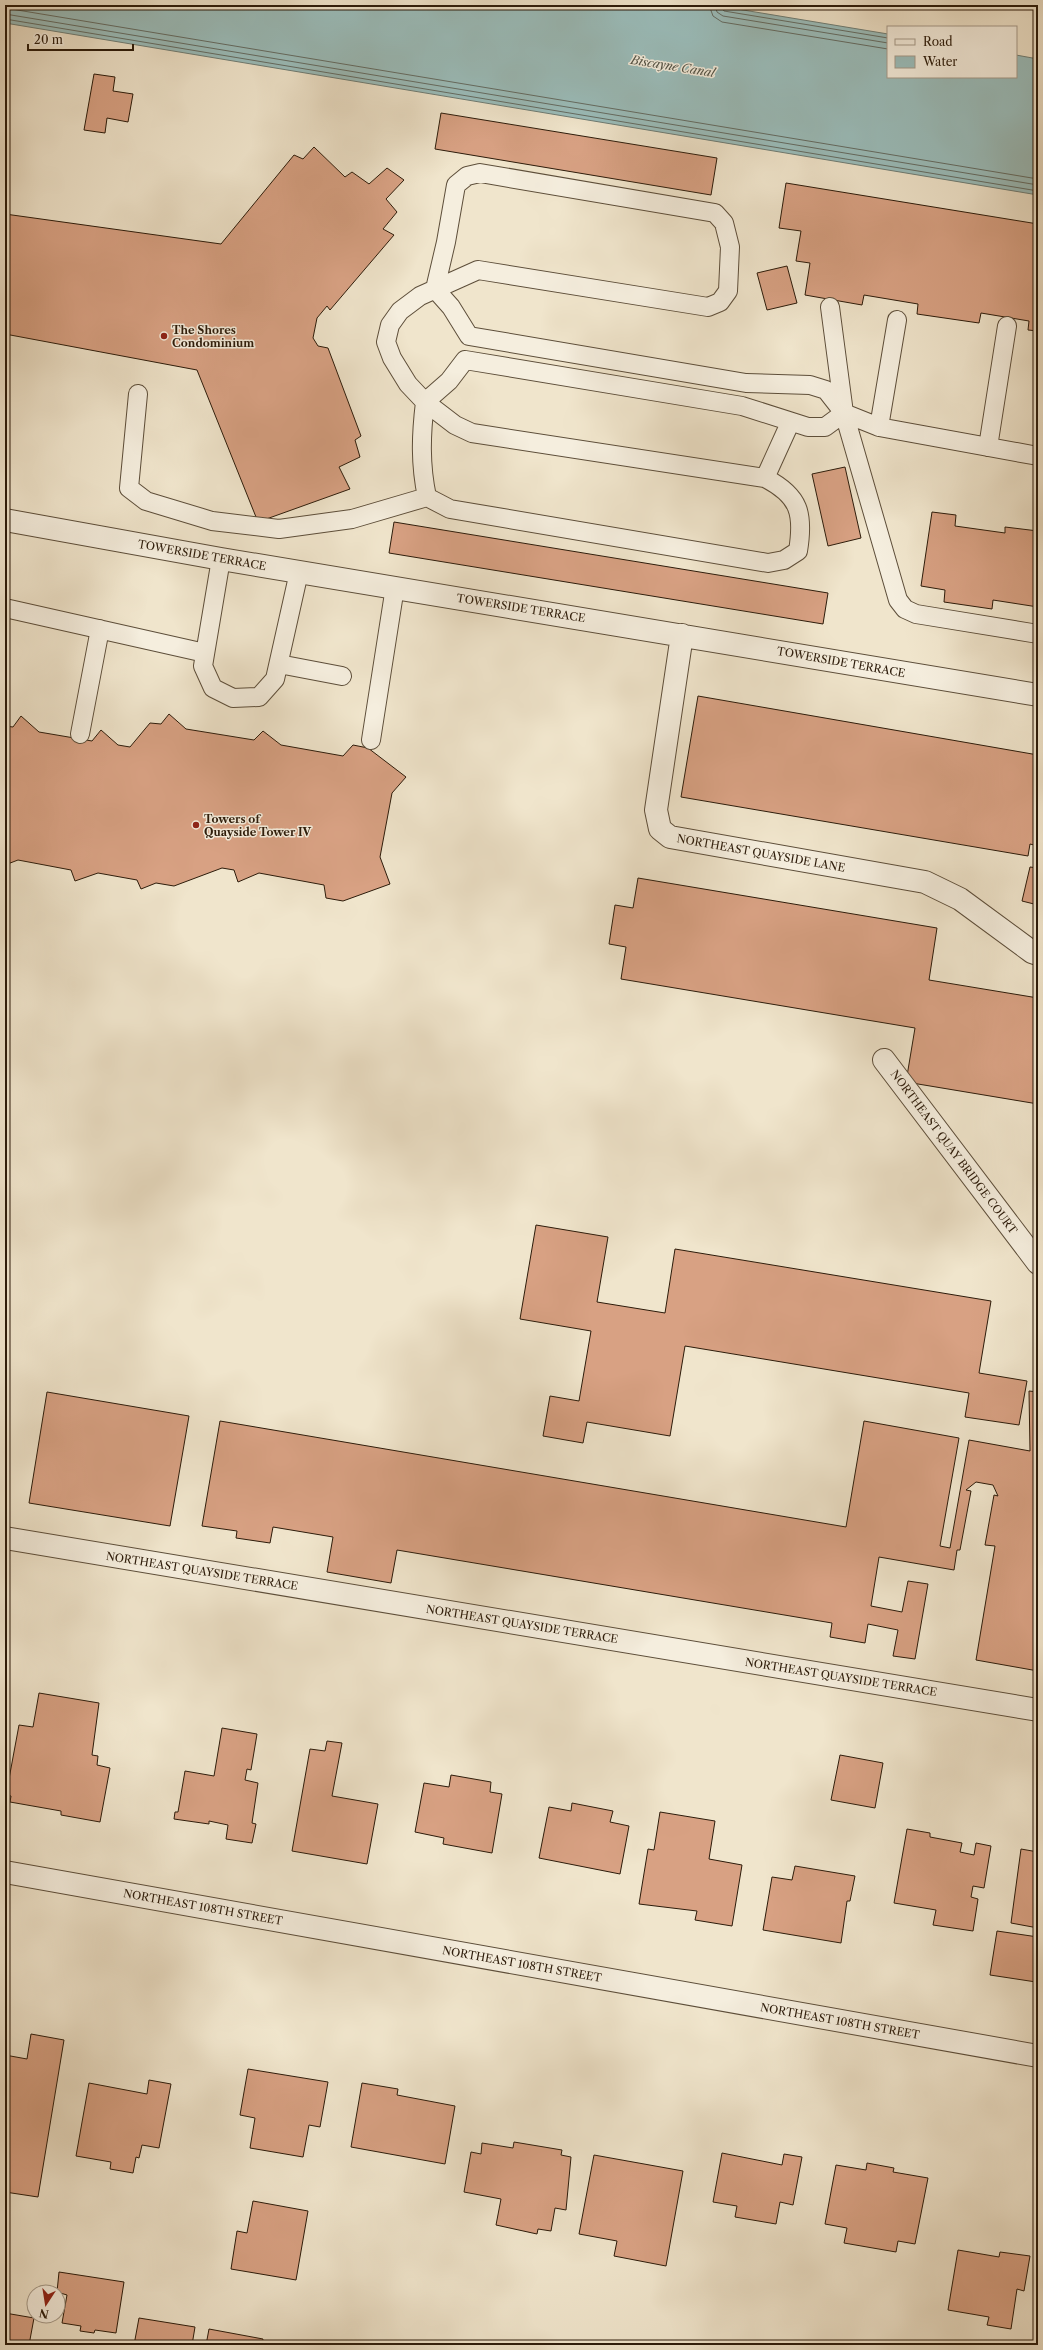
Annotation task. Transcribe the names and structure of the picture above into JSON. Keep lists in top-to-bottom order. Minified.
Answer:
{"streets":{"street":["TOWERSIDE TERRACE","NORTHEAST QUAYSIDE LANE","NORTHEAST QUAY BRIDGE COURT","NORTHEAST QUAYSIDE TERRACE","NORTHEAST 108TH STREET"]},"crossings":[["TOWERSIDE TERRACE","NORTHEAST QUAYSIDE LANE"]],"water":["Biscayne Canal"],"places":["The Shores Condominium","Towers of Quayside Tower IV"],"legend":["Road","Water"],"scale_bar":"20 m","north":"bottom"}
